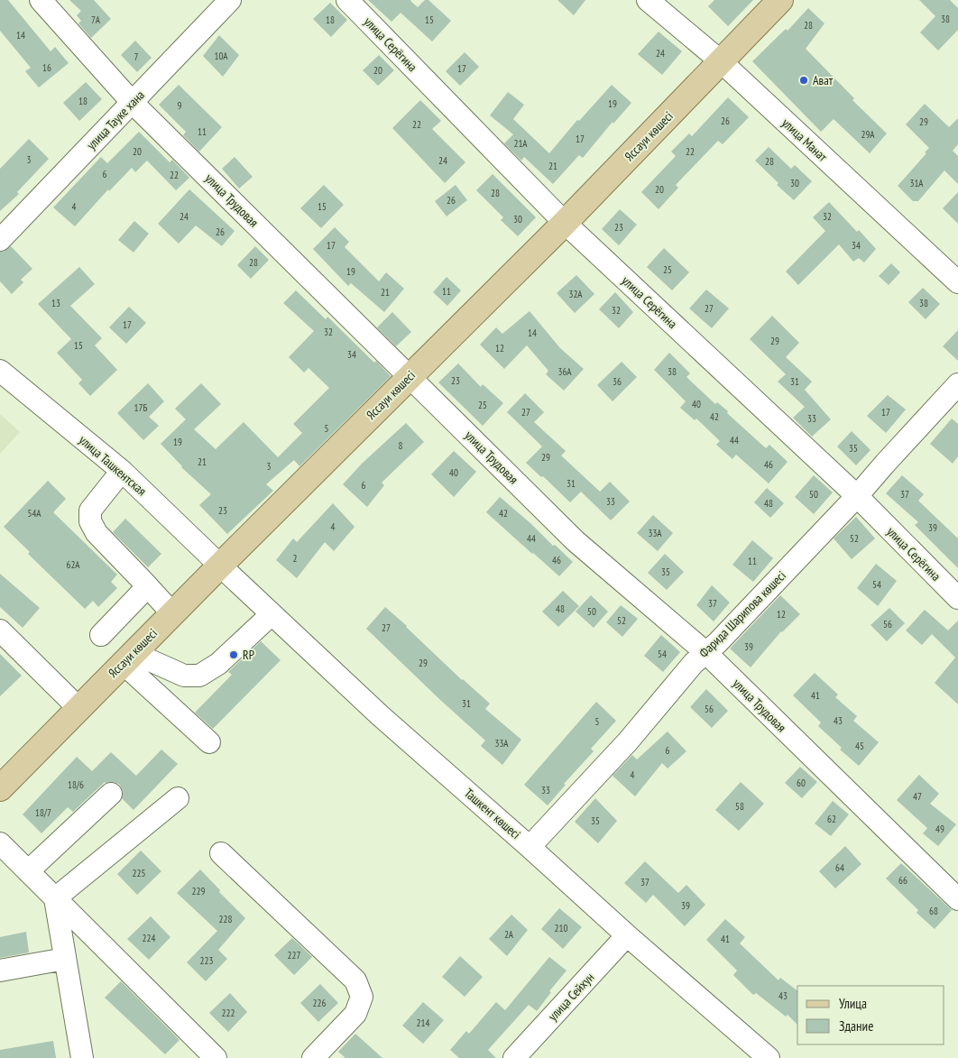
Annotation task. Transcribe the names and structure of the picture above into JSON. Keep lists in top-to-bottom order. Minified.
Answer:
{"streets":{"main road":["Яссауи көшесі"],"street":["улица Серёгина","улица Тауке хана","улица Манат","улица Трудовая","улица Ташкентская","Фарида Шарипова көшесі","Ташкент көшесі","улица Сейхун"]},"crossings":[["улица Серёгина","Яссауи көшесі"],["улица Серёгина","Фарида Шарипова көшесі"],["улица Тауке хана","улица Трудовая"],["Яссауи көшесі","улица Манат"],["Яссауи көшесі","улица Трудовая"],["Яссауи көшесі","улица Ташкентская"],["Яссауи көшесі","Ташкент көшесі"],["улица Трудовая","Фарида Шарипова көшесі"],["улица Ташкентская","Ташкент көшесі"],["Фарида Шарипова көшесі","Ташкент көшесі"],["Ташкент көшесі","улица Сейхун"]],"places":["Ават","RP"],"house_numbers":["38","7А","18","15","28","14","24","10А","7","16","17","20","18","19","9","26","29","22","11","29А","17","21А","20","22","3","24","28","21","6","22","30","31А","20","28","26","4","15","24","32","30","23","26","17","34","28","25","19","11","21","32А","13","38","27","32","17","32","14","29","15","12","34","36А","38","23","36","31","40","25","17Б","27","17","42","33","5","44","19","8","35","29","21","46","3","40","31","6","50","37","33","48","23","54А","42","4","39","33А","44","52","2","46","11","62А","35","54","37","48","50","12","52","56","27","39","54","29","41","31","56","43","5","33А","45","6","4","60","18/6","33","47","58","18/7","62","35","49","64","225","66","37","229","39","68","228","210","2А","224","41","227","223","43","226","222","214"],"legend":["Улица","Здание"]}
